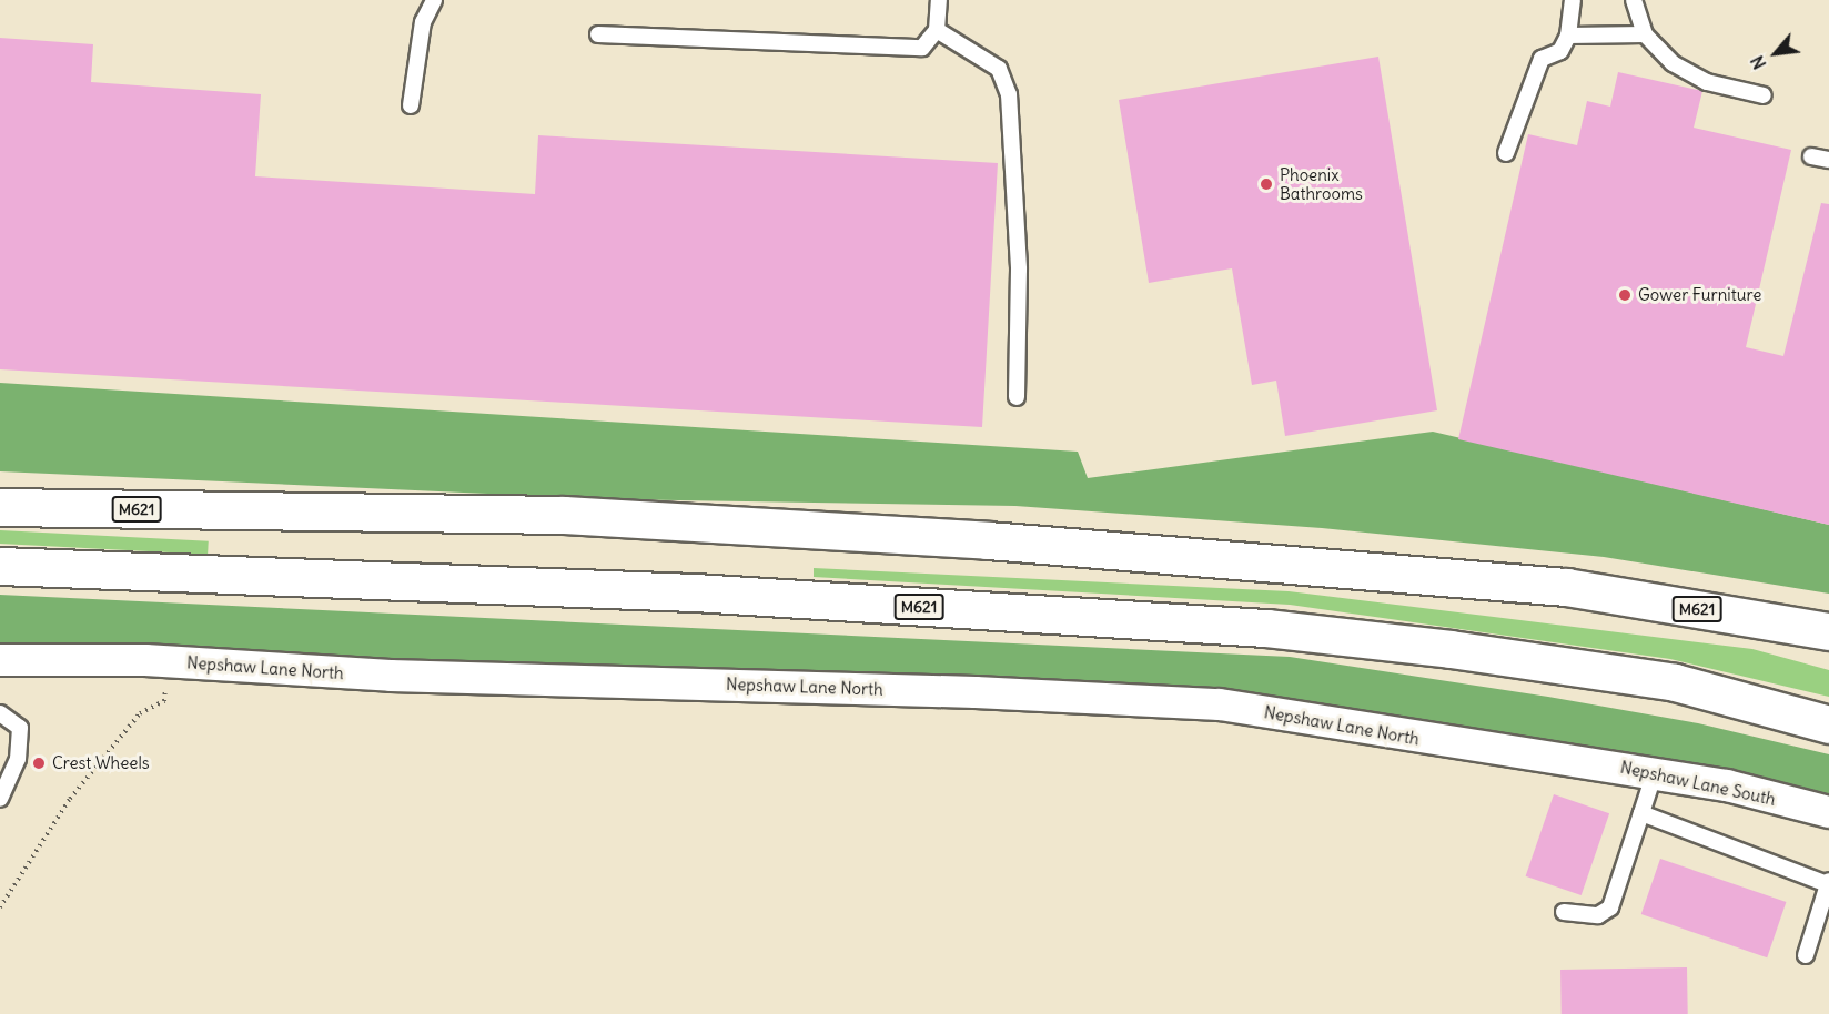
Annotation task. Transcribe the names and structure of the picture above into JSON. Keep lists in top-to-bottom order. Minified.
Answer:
{"streets":{"highway":["M621"],"street":["Nepshaw Lane North","Nepshaw Lane South"]},"crossings":[["Nepshaw Lane North","Nepshaw Lane South"]],"places":["Phoenix Bathrooms","Gower Furniture","Crest Wheels"],"north":"bottom left"}
